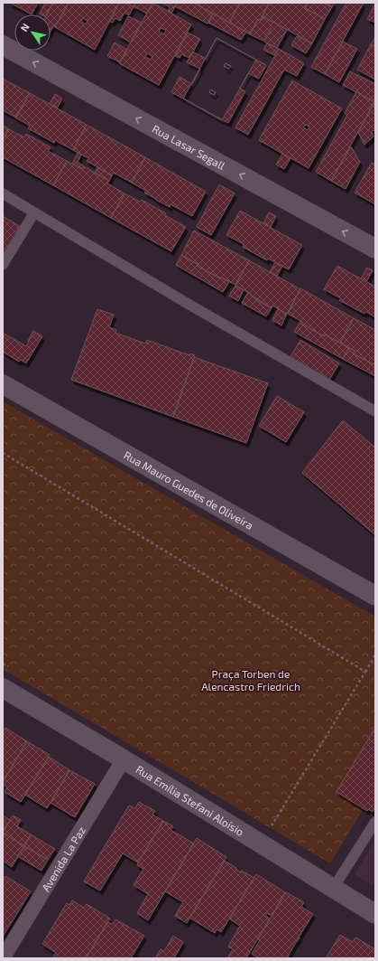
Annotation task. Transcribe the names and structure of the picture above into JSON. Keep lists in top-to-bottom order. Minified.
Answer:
{"streets":{"street":["Rua Lasar Segall","Rua Mauro Guedes de Oliveira","Rua Emília Stefani Aloísio","Avenida La Paz"]},"crossings":[["Rua Emília Stefani Aloísio","Avenida La Paz"]],"one_way":["Rua Lasar Segall"],"parks":["Praça Torben de Alencastro Friedrich"],"north":"top left"}
